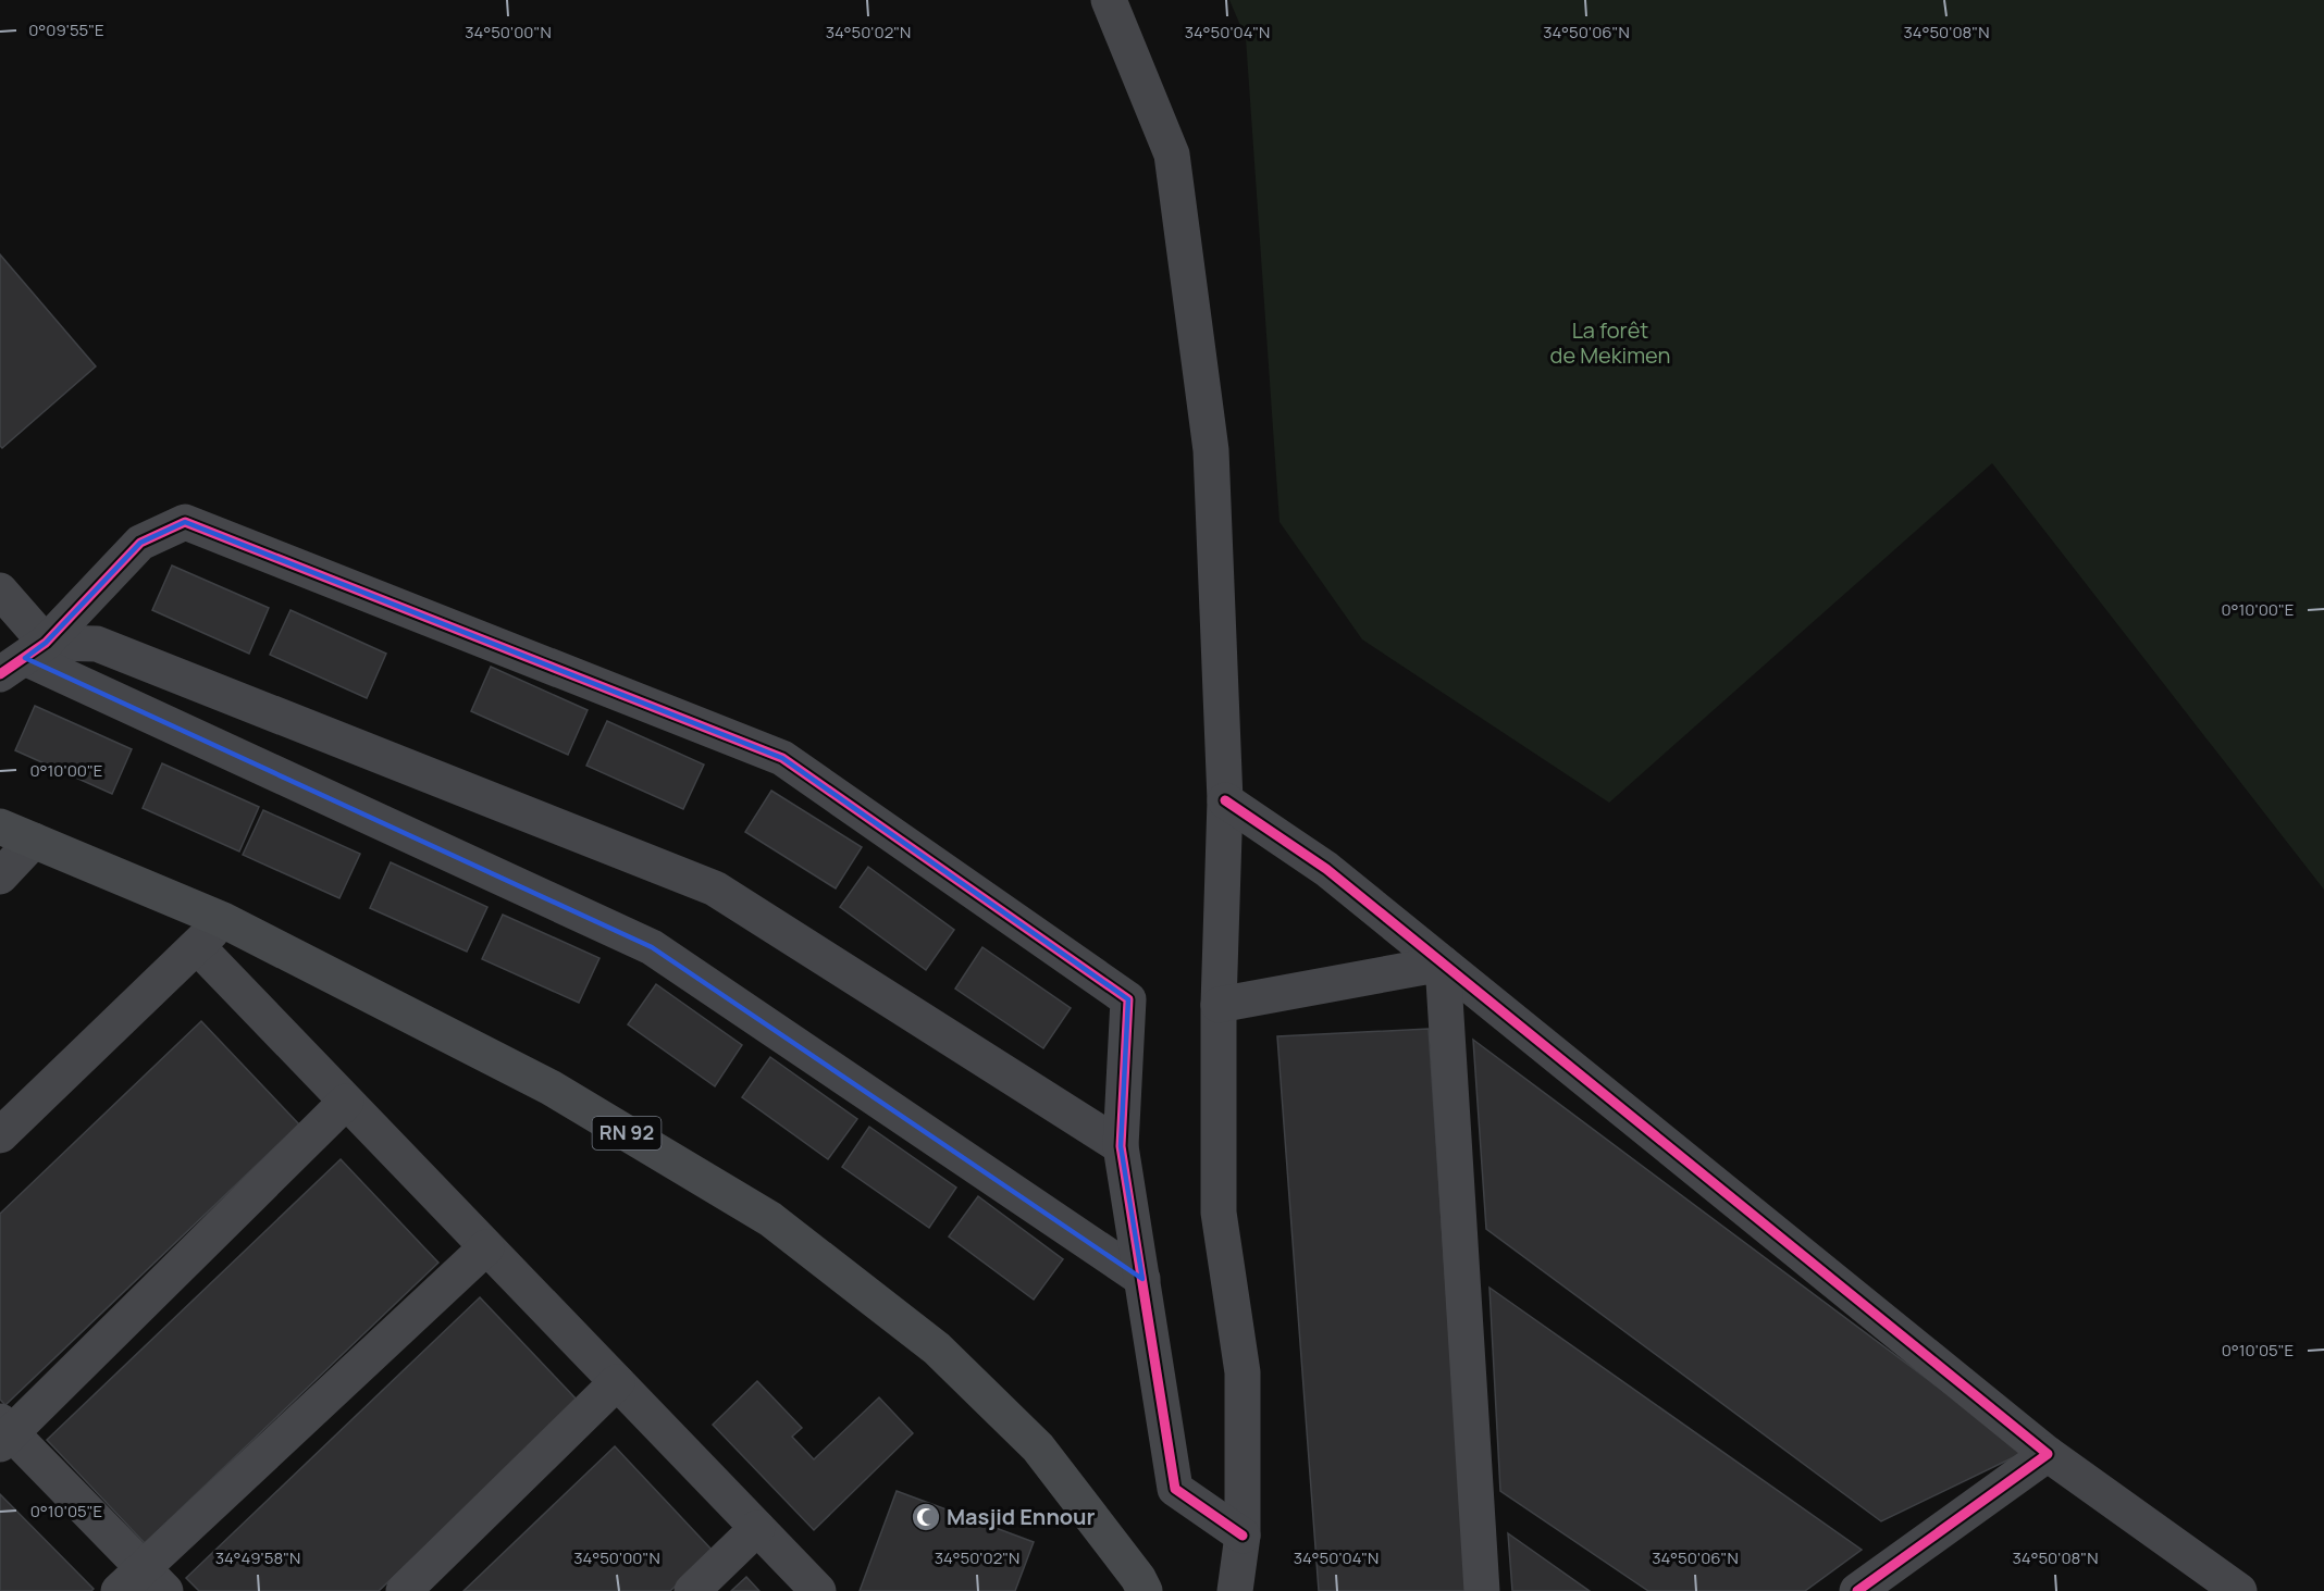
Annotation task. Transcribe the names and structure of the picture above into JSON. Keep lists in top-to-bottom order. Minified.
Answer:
{"streets":{"main road":["RN 92"]},"parks":["La forêt de Mekimen"],"places":{"mosque":["Masjid Ennour"]},"coordinates":["0°09'55\"E","34°50'00\"N","34°50'02\"N","34°50'04\"N","34°50'06\"N","34°50'08\"N","0°10'00\"E","0°10'05\"E","34°49'58\"N"]}
